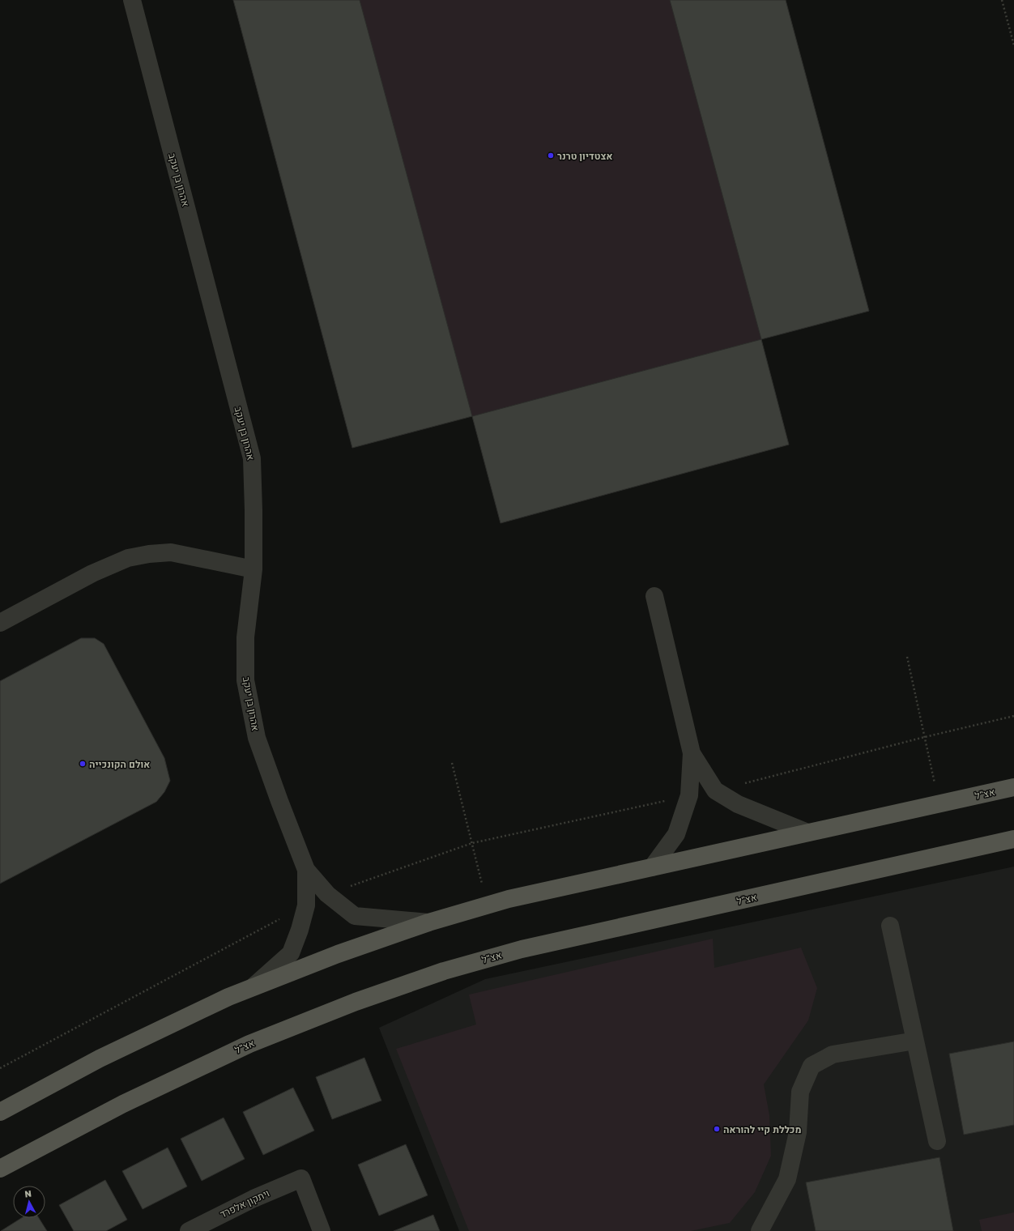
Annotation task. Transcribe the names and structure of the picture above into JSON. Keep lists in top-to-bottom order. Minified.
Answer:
{"streets":{"main road":["אצ\"ל"],"street":["אהרון בן יעקב","ויתקון אלפרד"]},"crossings":[["אהרון בן יעקב","אצ\"ל"]],"places":["אצטדיון טרנר","אולם הקונכייה","מכללת קיי להוראה"],"north":"top"}
